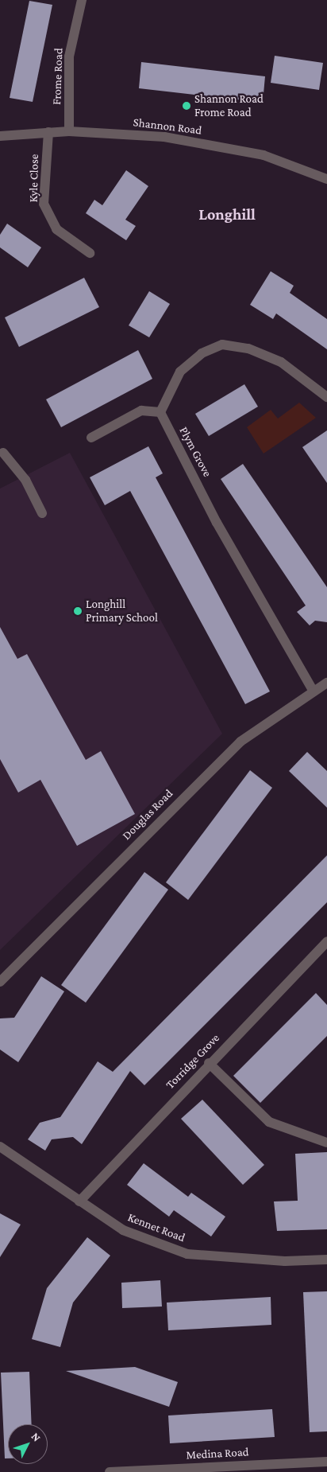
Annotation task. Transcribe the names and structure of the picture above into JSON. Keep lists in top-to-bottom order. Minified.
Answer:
{"streets":{"street":["Frome Road","Shannon Road","Kyle Close","Plym Grove","Douglas Road","Torridge Grove","Kennet Road","Medina Road"]},"crossings":[["Frome Road","Shannon Road"],["Shannon Road","Kyle Close"],["Plym Grove","Douglas Road"],["Torridge Grove","Kennet Road"]],"districts":["Longhill"],"places":["Shannon Road Frome Road","Longhill Primary School"],"north":"top right"}
